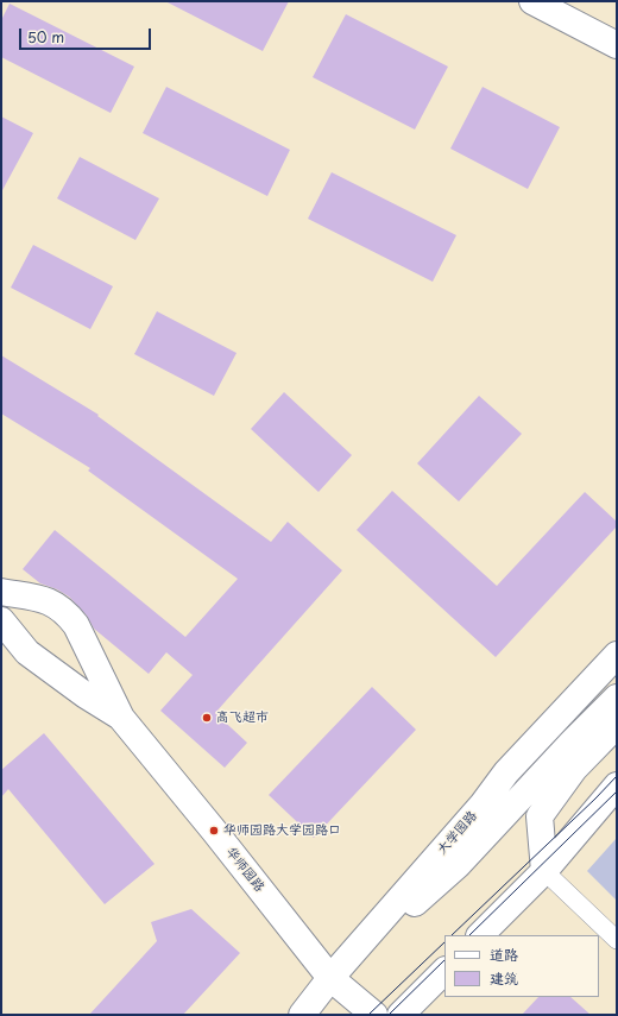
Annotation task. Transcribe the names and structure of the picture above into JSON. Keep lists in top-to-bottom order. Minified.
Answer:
{"streets":{"main road":["大学园路","华师园路"]},"crossings":[["大学园路","华师园路"]],"places":["高飞超市","华师园路大学园路口"],"legend":["道路","建筑"],"scale_bar":"50 m"}
